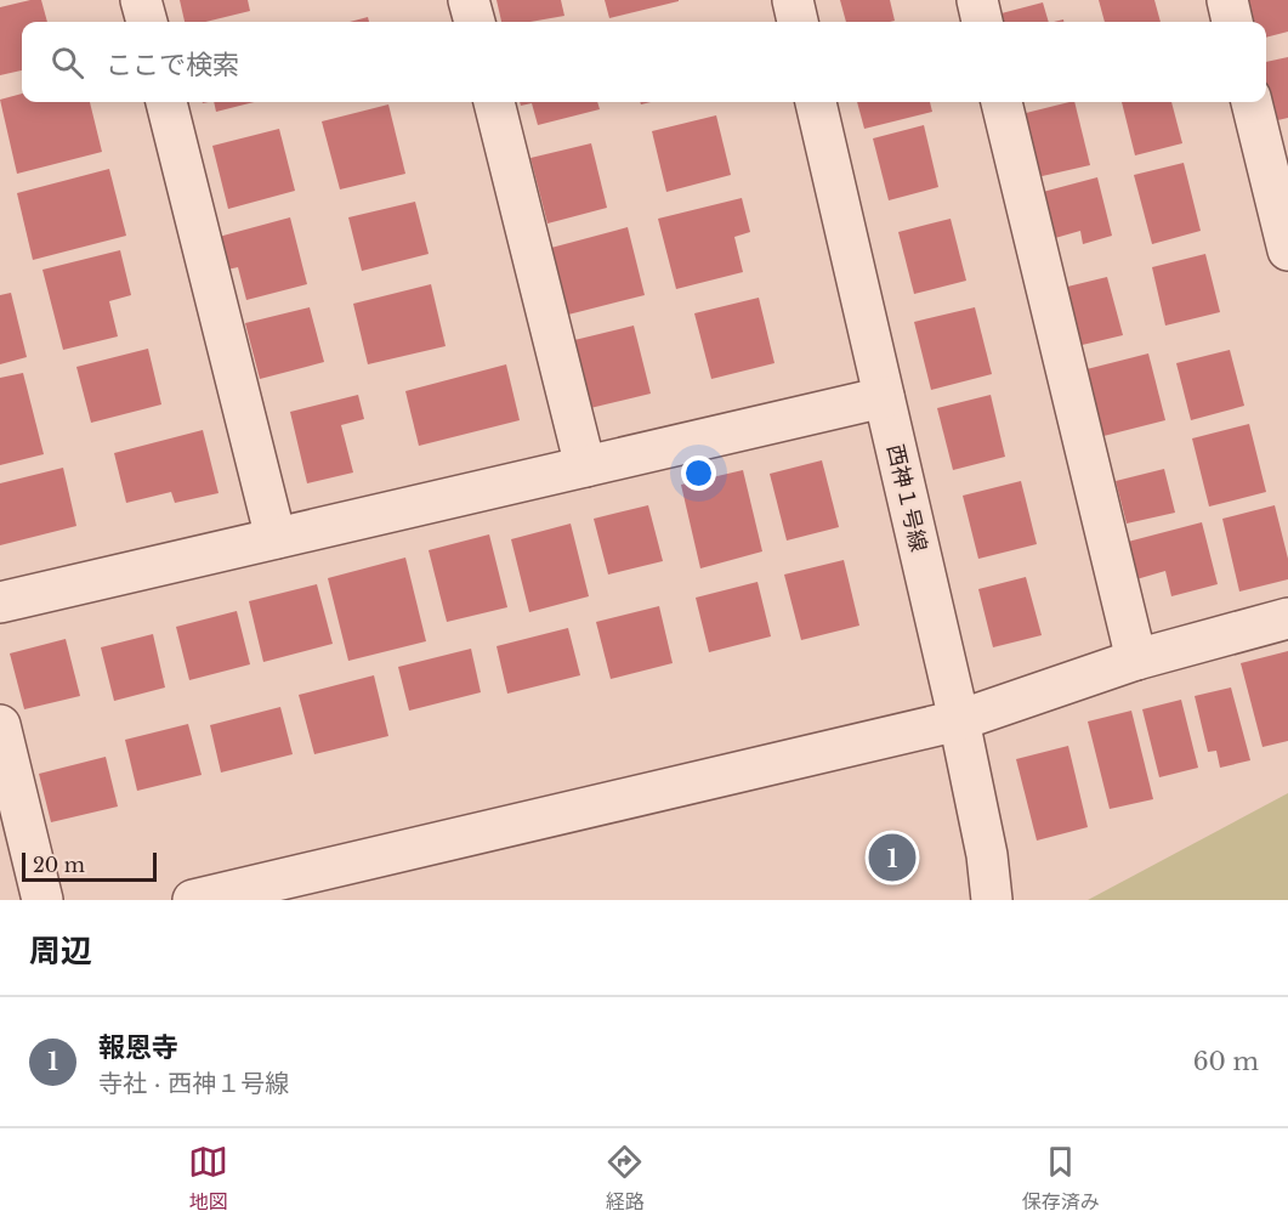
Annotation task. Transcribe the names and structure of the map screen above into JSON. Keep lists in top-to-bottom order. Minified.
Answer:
{"streets":{"street":["西神１号線"]},"scale_bar":"20 m","page":{"search":"ここで検索","pins":"1","scale":"20 m","heading":"周辺","list":[{"mark":"1","name":"報恩寺","note":"寺社 · 西神１号線","value":"60 m"}],"nav":["地図","経路","保存済み"]}}
